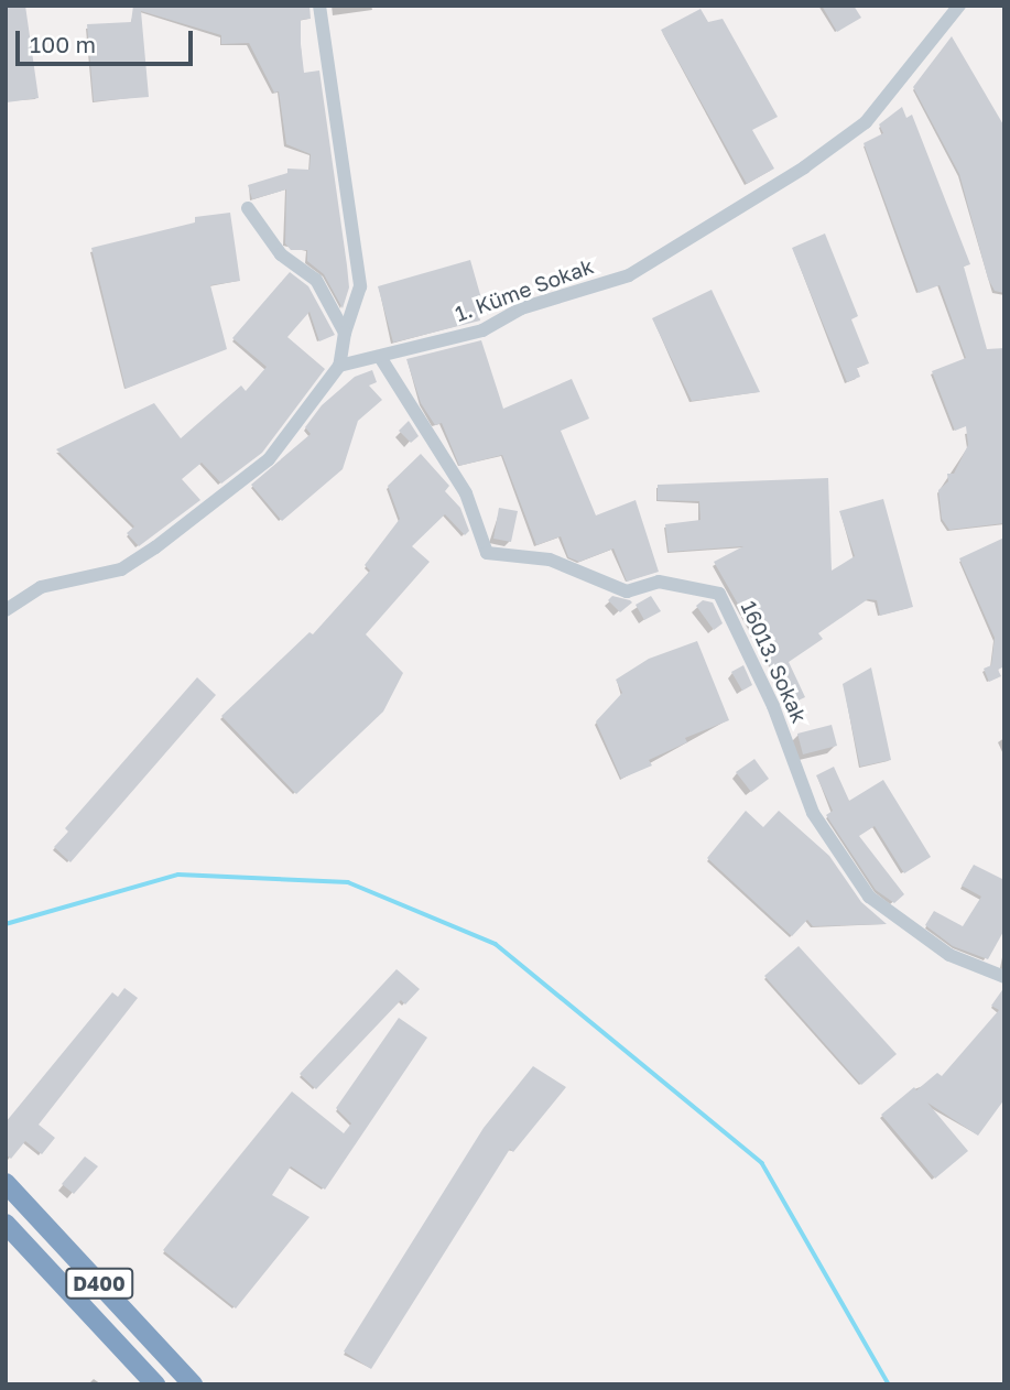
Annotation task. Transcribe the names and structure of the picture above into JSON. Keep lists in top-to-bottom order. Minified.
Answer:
{"streets":{"highway":["D400"],"street":["1. Küme Sokak","16013. Sokak"]},"crossings":[["1. Küme Sokak","16013. Sokak"]],"scale_bar":"100 m"}
